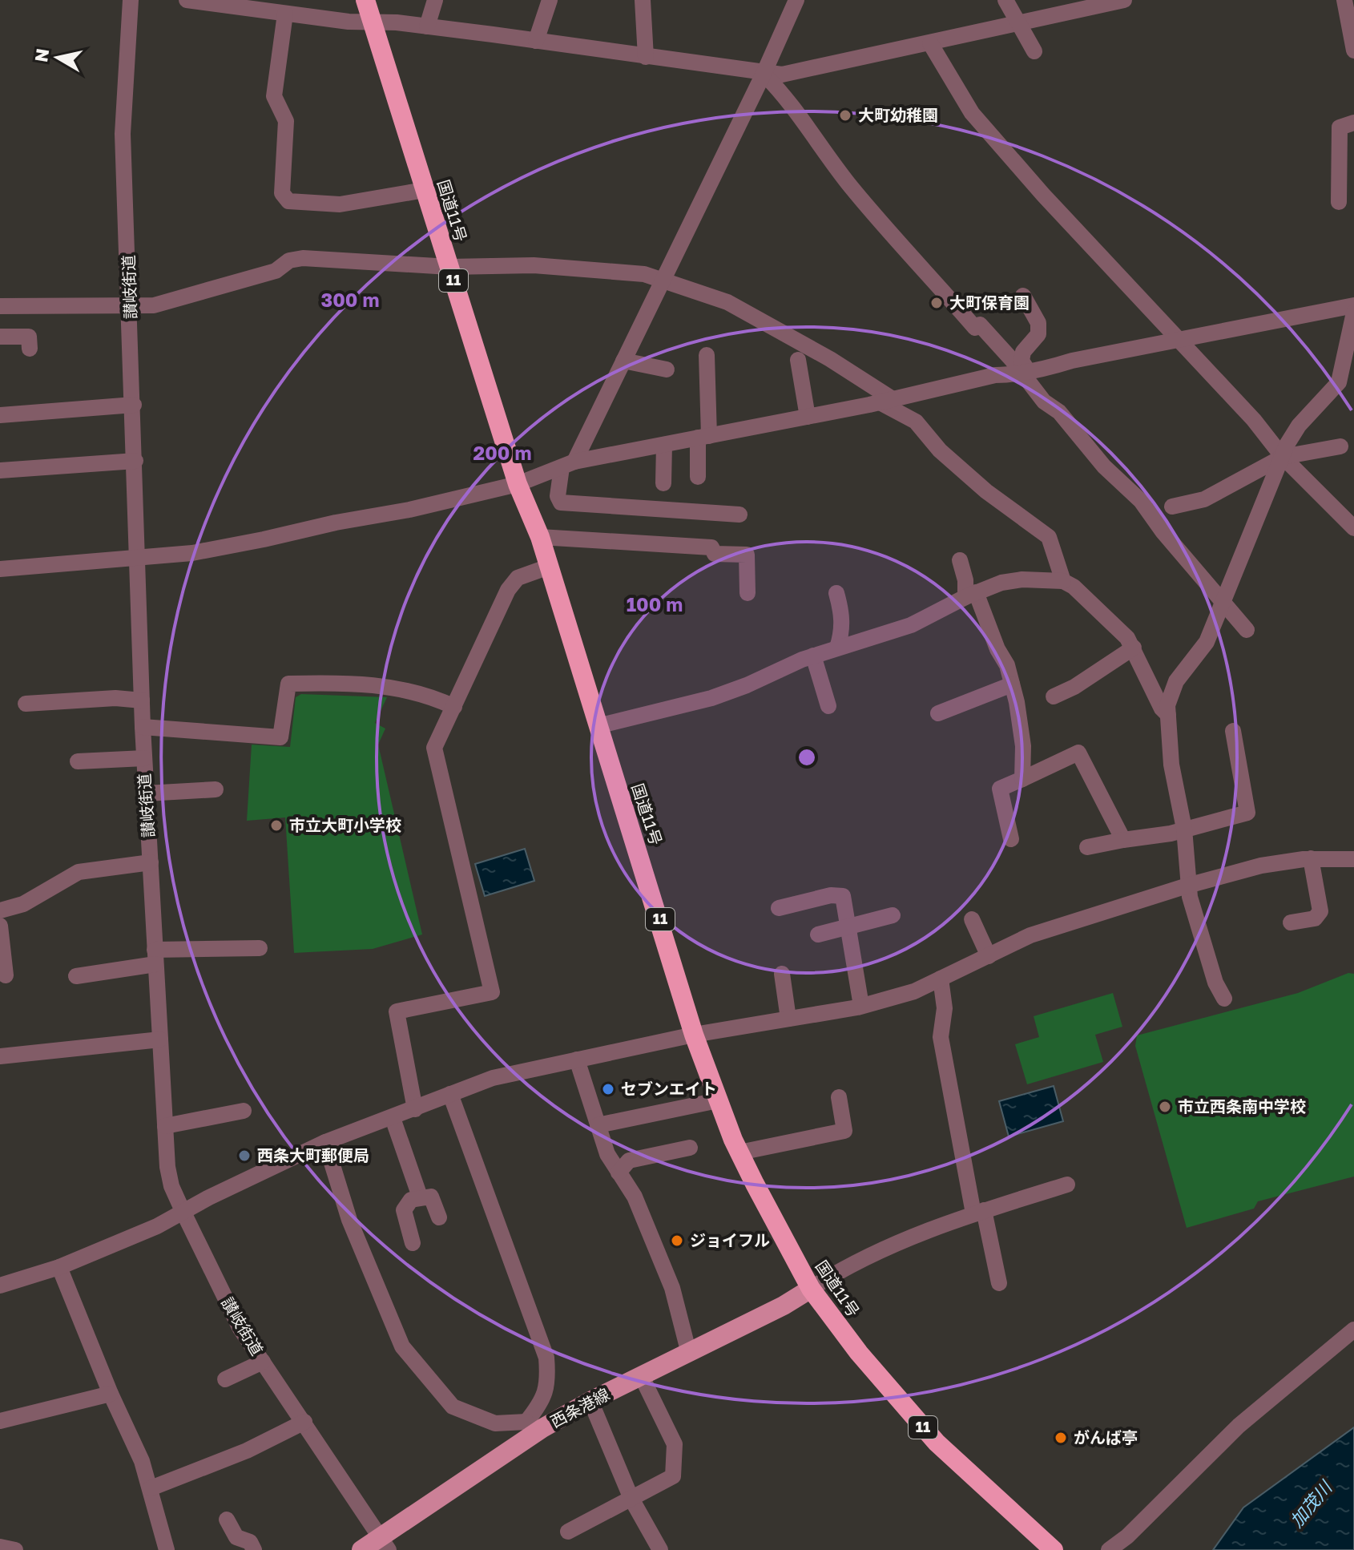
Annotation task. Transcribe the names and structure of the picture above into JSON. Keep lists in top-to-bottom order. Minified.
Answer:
{"streets":{"highway":["国道11号","11"],"main road":["西条港線"],"street":["讃岐街道"]},"crossings":[["国道11号","西条港線"],["讃岐街道","西条港線"]],"water":["加茂川"],"places":["大町幼稚園","大町保育園","市立大町小学校","セブンエイト","市立西条南中学校","西条大町郵便局","ジョイフル","がんば亭"],"north":"left","rings":["300 m","200 m","100 m"]}
